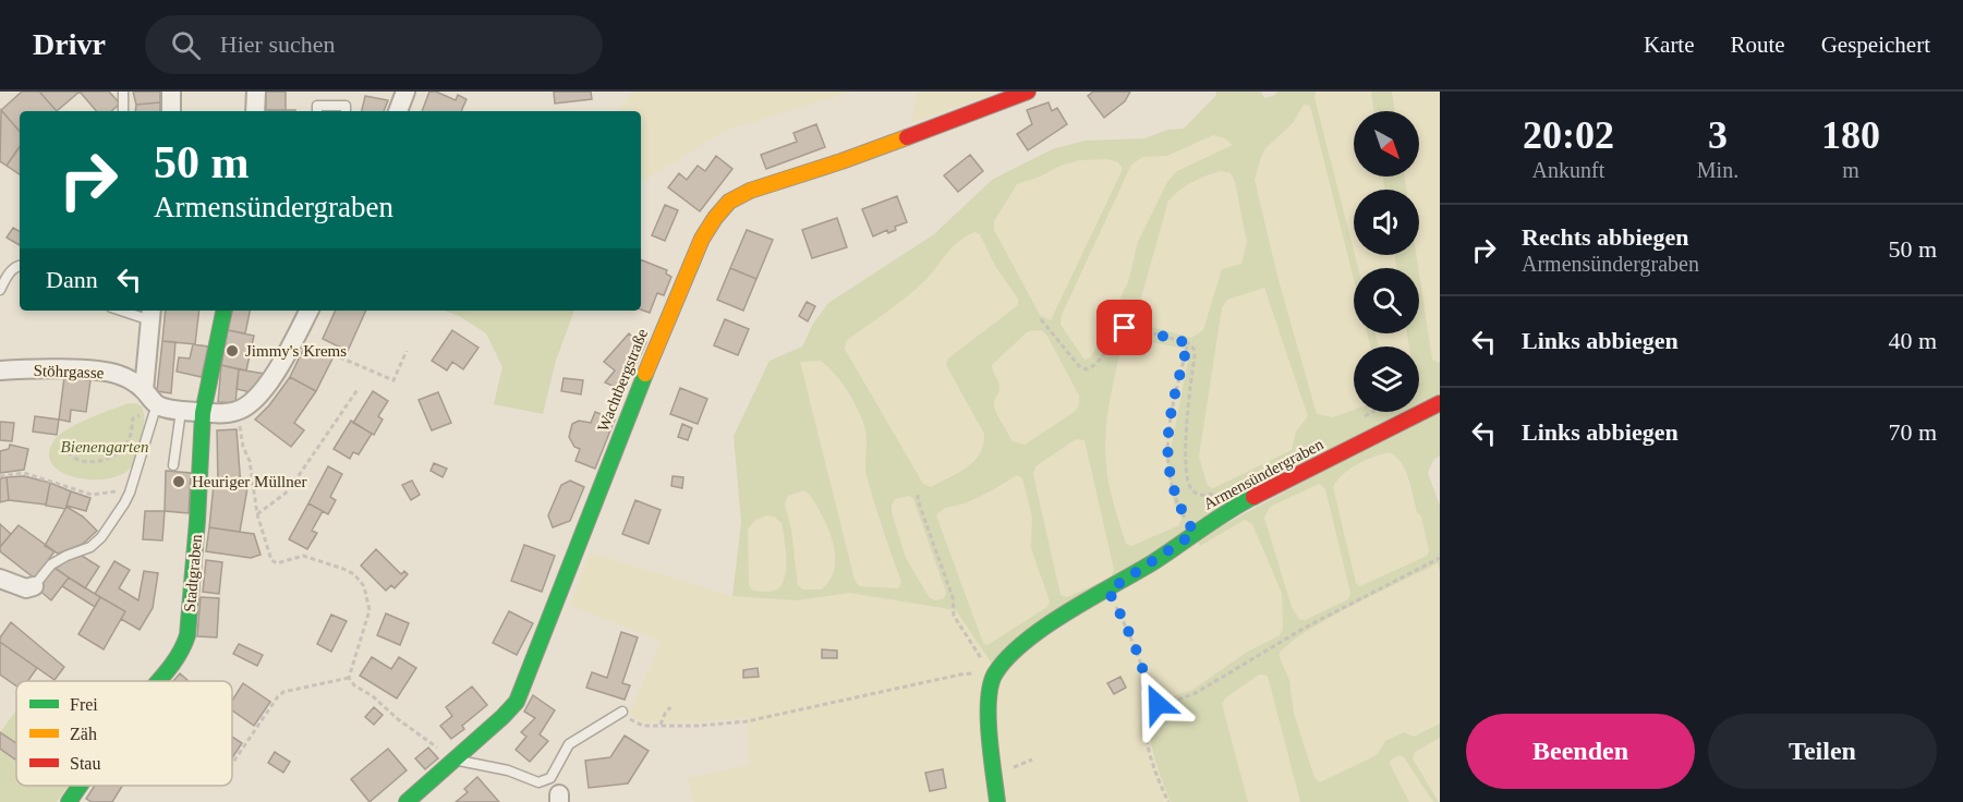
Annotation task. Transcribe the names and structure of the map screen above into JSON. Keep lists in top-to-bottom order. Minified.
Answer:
{"streets":{"street":["Stöhrgasse","Wachtbergstraße","Armensündergraben","Stadtgraben"]},"parks":["Bienengarten"],"places":["Jimmy's Krems","Heuriger Müllner"],"legend":["Frei","Zäh","Stau"],"north":"bottom right","page":{"header":"Drivr","search":"Hier suchen","nav":["Karte","Route","Gespeichert"],"eta":["20:02","Ankunft","3","Min.","180","m"],"turn":["50 m","Armensündergraben"],"list":[{"name":"Rechts abbiegen","note":"Armensündergraben","value":"50 m"},{"name":"Links abbiegen","value":"40 m"},{"name":"Links abbiegen","value":"70 m"}],"then":"Dann","buttons":["Beenden","Teilen"]}}
